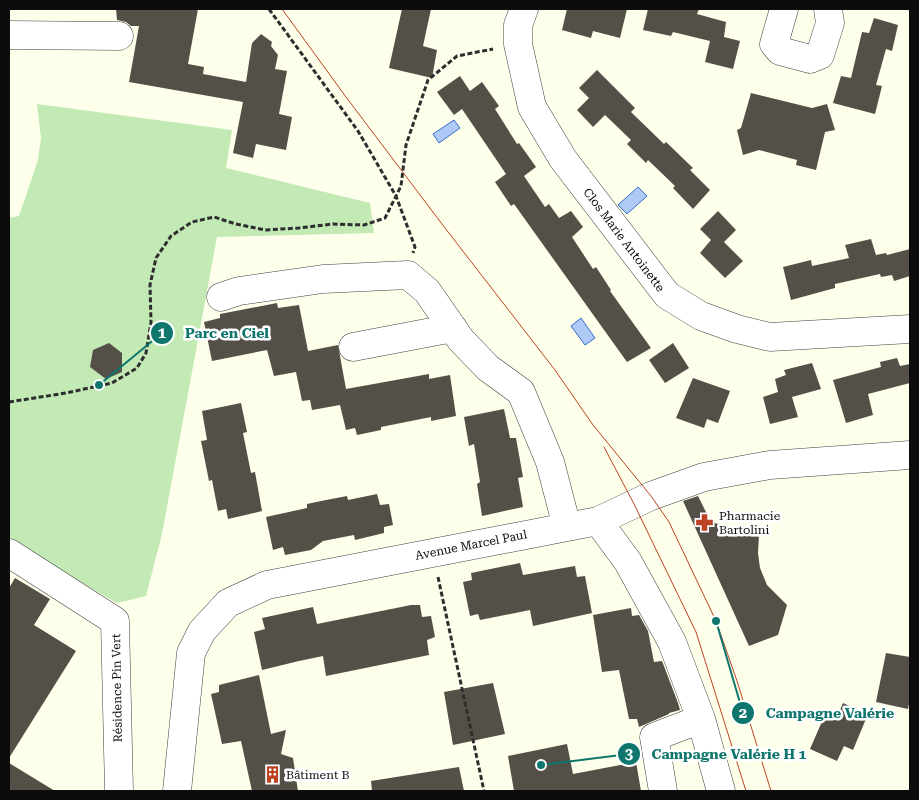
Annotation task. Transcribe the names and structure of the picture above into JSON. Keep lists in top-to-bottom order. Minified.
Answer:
{"streets":{"street":["Clos Marie Antoinette","Avenue Marcel Paul","Résidence Pin Vert"]},"places":{"other":["Parc en Ciel","Campagne Valérie","Campagne Valérie H 1"],"pharmacy":["Pharmacie Bartolini"],"building":["Bâtiment B"]}}
